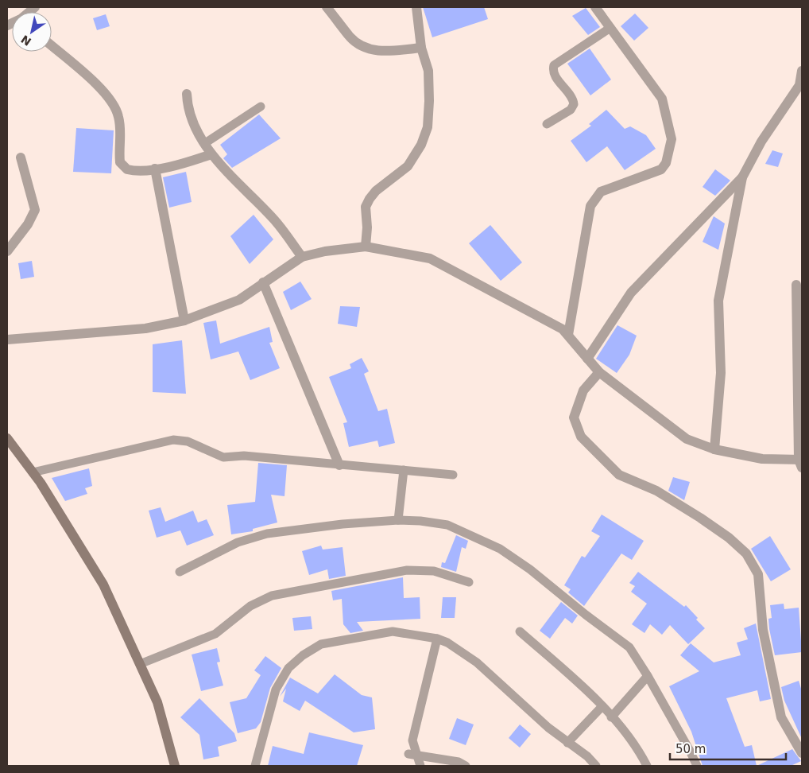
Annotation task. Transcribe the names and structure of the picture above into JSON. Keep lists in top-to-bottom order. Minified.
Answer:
{"scale_bar":"50 m","north":"bottom left"}
